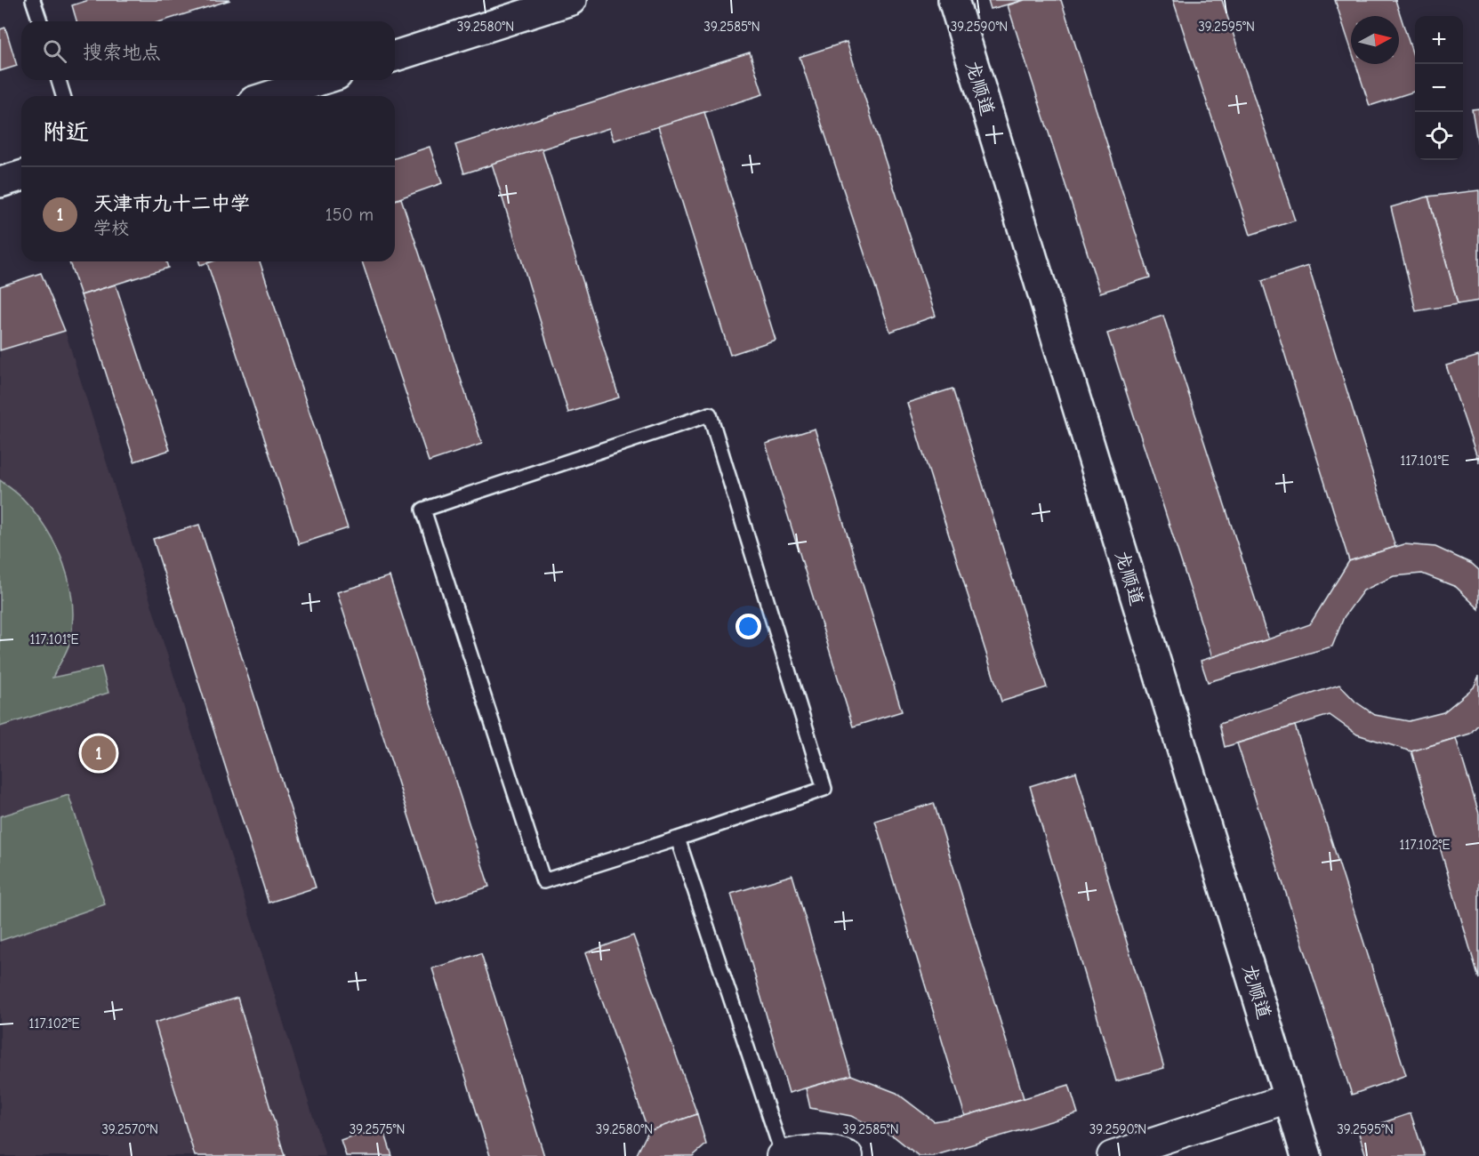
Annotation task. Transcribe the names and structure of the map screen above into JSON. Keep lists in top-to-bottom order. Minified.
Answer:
{"streets":{"street":["龙顺道"]},"north":"right","page":{"map_buttons":["+","−"],"search":"搜索地点","heading":"附近","list":[{"mark":"1","name":"天津市九十二中学","note":"学校","value":"150 m"}],"pins":"1"},"coordinates":["39.2580°N","39.2585°N","39.2590°N","39.2595°N","117.101°E","117.102°E","39.2570°N","39.2575°N"]}
